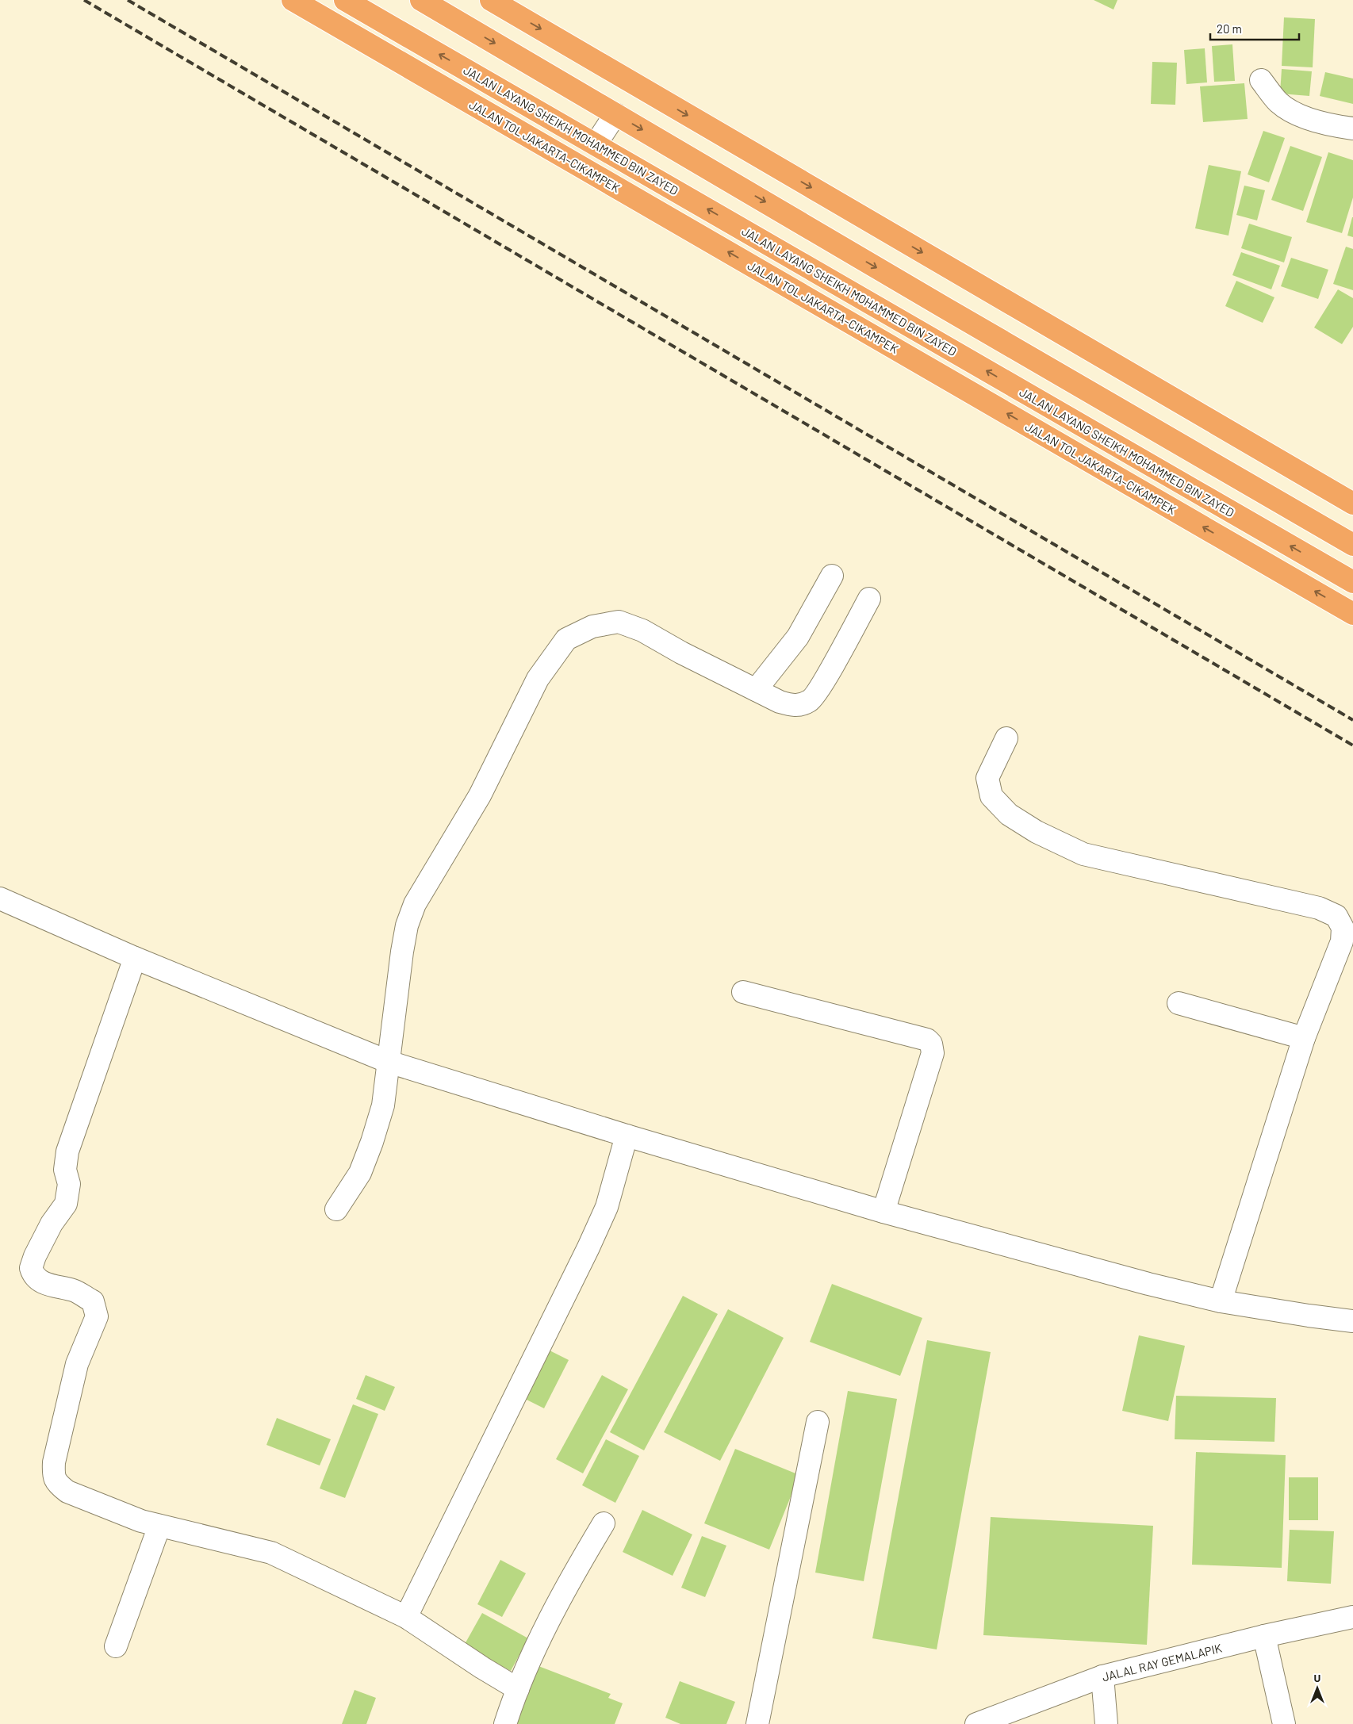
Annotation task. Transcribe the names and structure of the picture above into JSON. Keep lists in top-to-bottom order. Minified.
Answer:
{"streets":{"highway":["JALAN LAYANG SHEIKH MOHAMMED BIN ZAYED","JALAN TOL JAKARTA–CIKAMPEK"],"street":["JALAL RAY GEMALAPIK"]},"scale_bar":"20 m","north":"top"}
